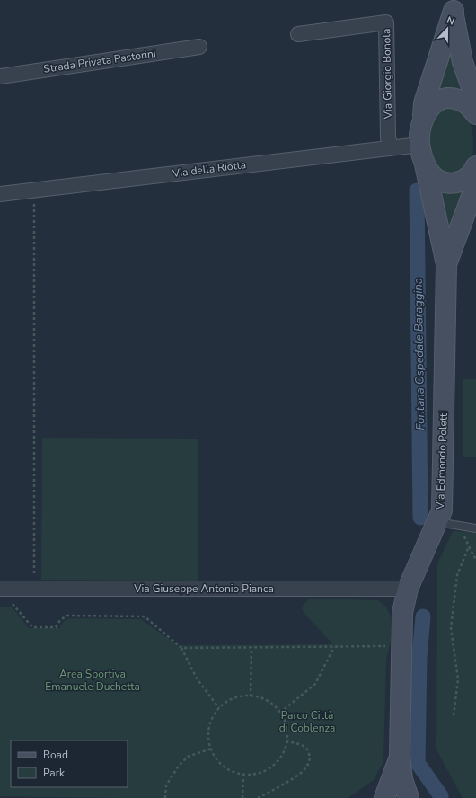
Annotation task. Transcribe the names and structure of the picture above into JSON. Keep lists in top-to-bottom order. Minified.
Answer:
{"streets":{"street":["Strada Privata Pastorini","Via Giorgio Bonola","Via della Riotta","Via Edmondo Poletti","Via Giuseppe Antonio Pianca"]},"crossings":[["Via Giorgio Bonola","Via della Riotta"],["Via della Riotta","Via Edmondo Poletti"],["Via Edmondo Poletti","Via Giuseppe Antonio Pianca"]],"water":["Fontana Ospedale Baraggina"],"parks":["Area Sportiva Emanuele Duchetta","Parco Città di Coblenza"],"legend":["Road","Park"],"north":"top"}
